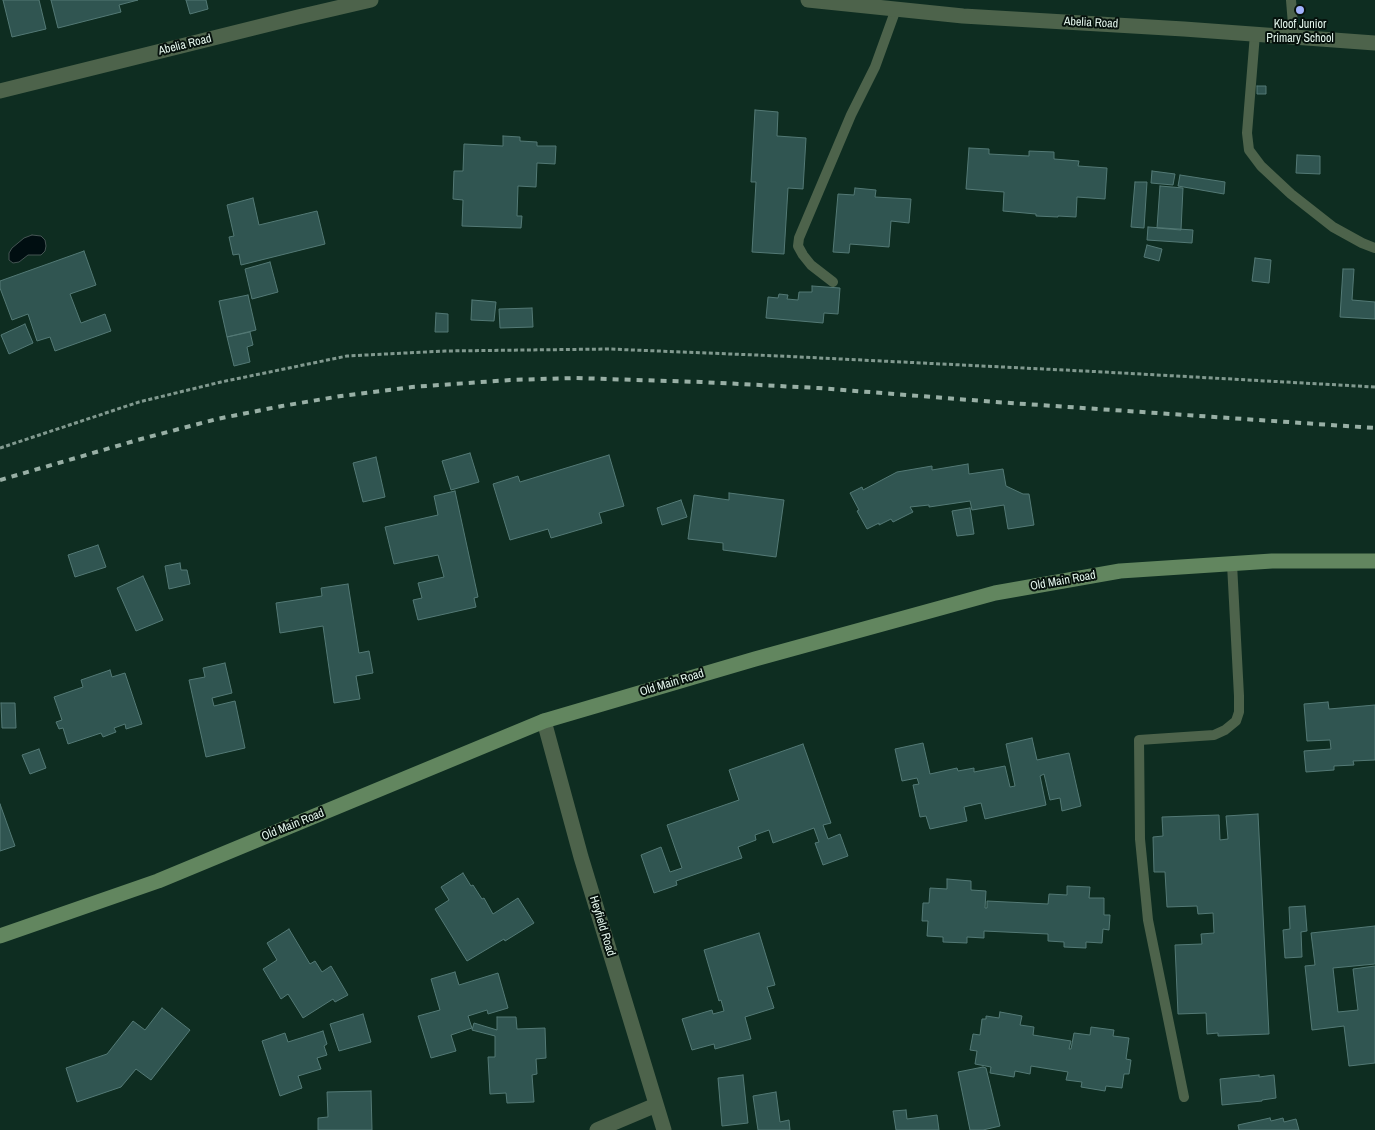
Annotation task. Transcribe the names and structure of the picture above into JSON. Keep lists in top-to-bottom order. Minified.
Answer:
{"streets":{"street":["Abelia Road","Old Main Road","Heyfield Road"]},"crossings":[["Old Main Road","Heyfield Road"]],"places":["Kloof Junior Primary School"]}
